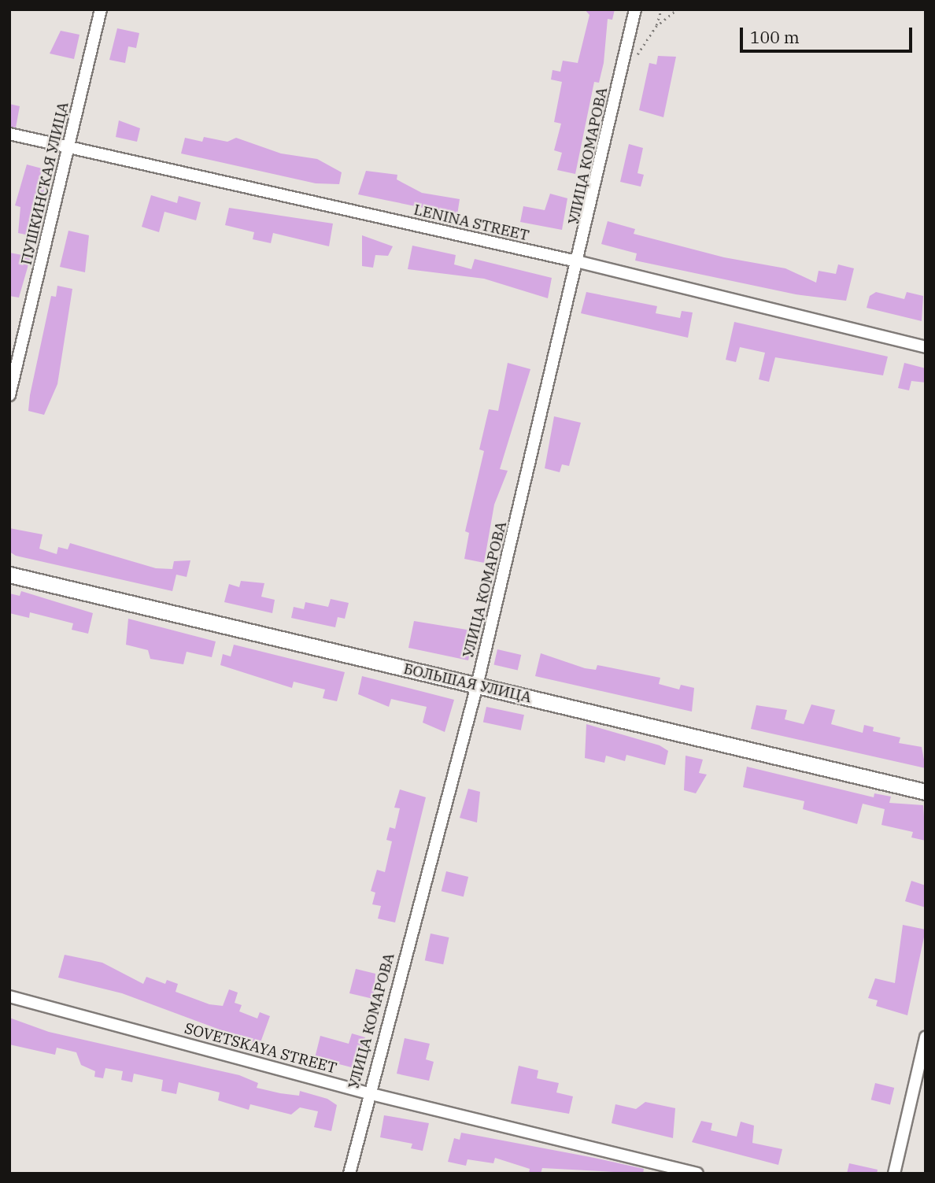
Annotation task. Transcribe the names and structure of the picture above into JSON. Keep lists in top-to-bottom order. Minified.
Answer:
{"streets":{"street":["УЛИЦА КОМАРОВА","ПУШКИНСКАЯ УЛИЦА","LENINA STREET","БОЛЬШАЯ УЛИЦА","SOVETSKAYA STREET"]},"crossings":[["УЛИЦА КОМАРОВА","LENINA STREET"],["УЛИЦА КОМАРОВА","БОЛЬШАЯ УЛИЦА"],["УЛИЦА КОМАРОВА","SOVETSKAYA STREET"],["ПУШКИНСКАЯ УЛИЦА","LENINA STREET"]],"scale_bar":"100 m"}
